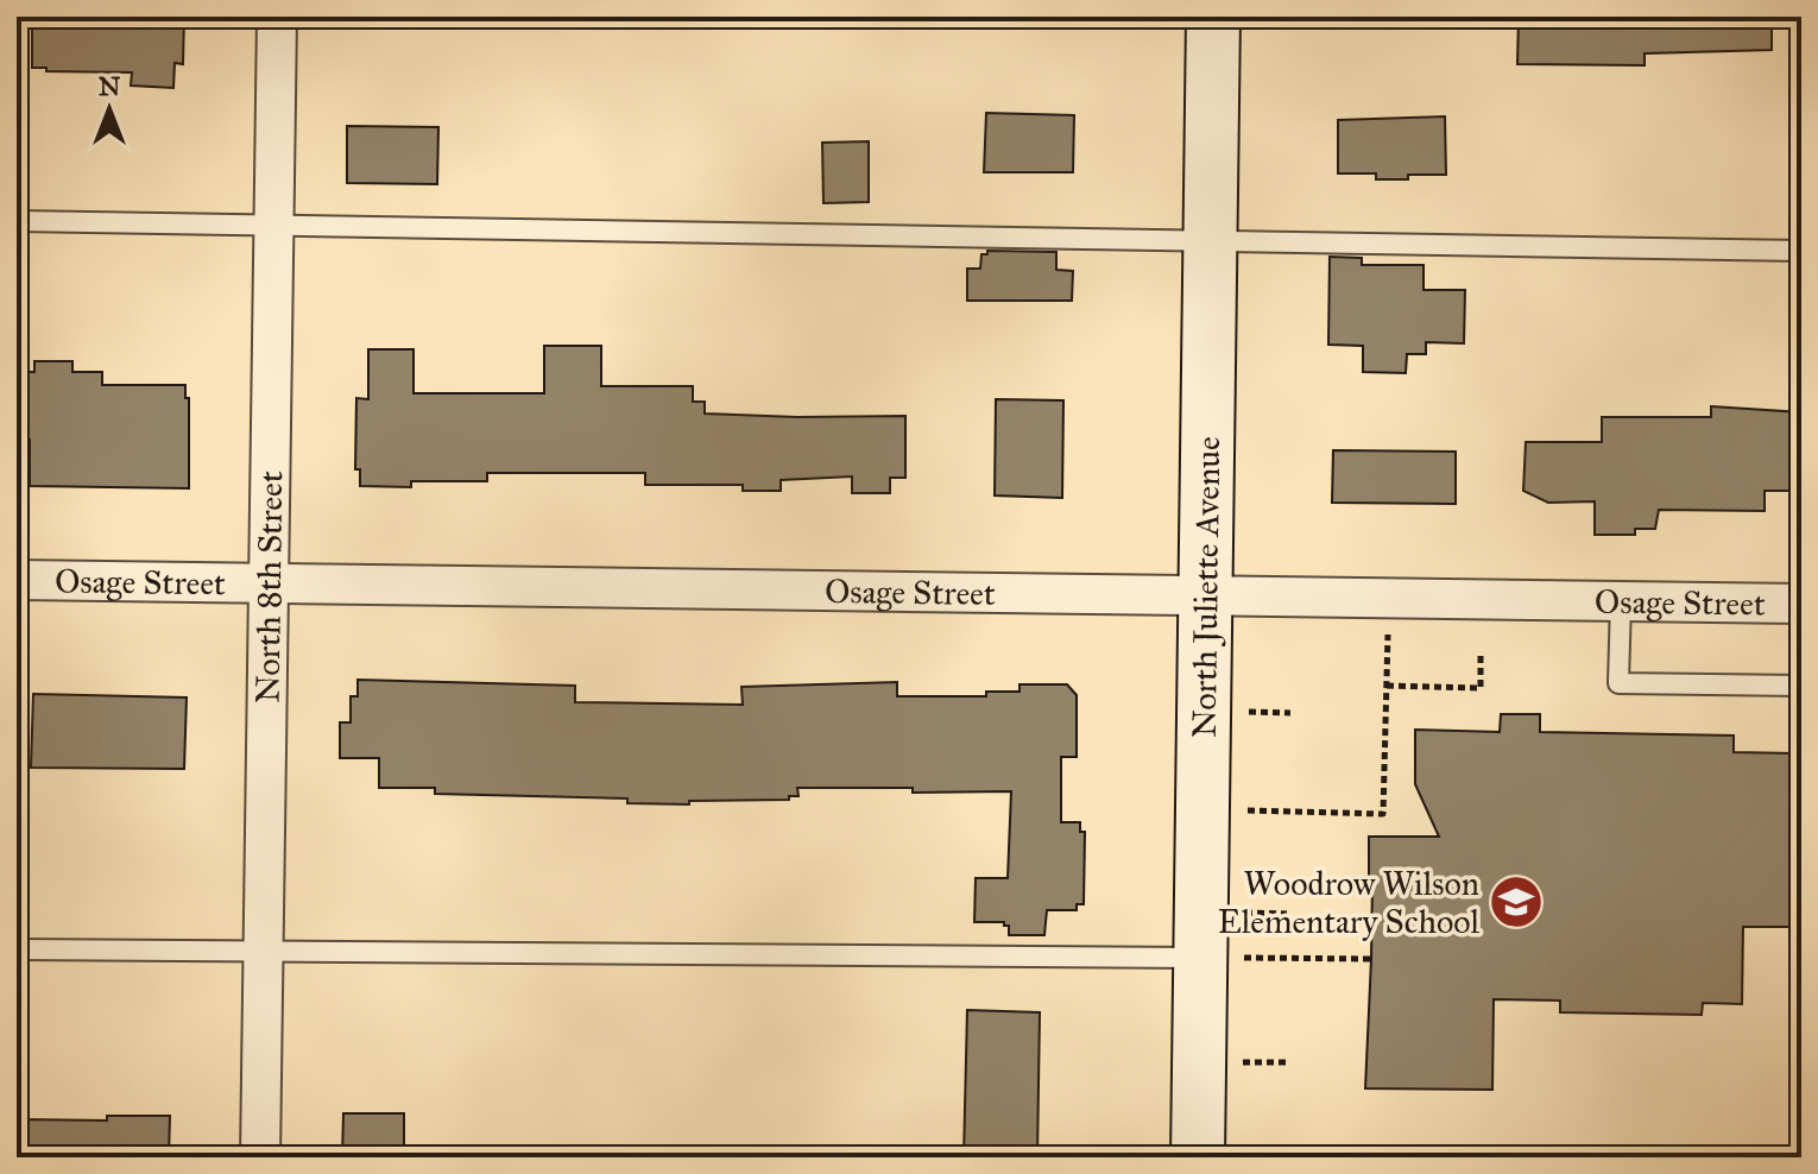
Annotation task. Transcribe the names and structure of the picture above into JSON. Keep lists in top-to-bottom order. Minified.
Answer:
{"streets":{"street":["Osage Street","North 8th Street","North Juliette Avenue"]},"crossings":[["Osage Street","North 8th Street"],["Osage Street","North Juliette Avenue"]],"places":{"school or university":["Woodrow Wilson Elementary School"]},"north":"top"}
